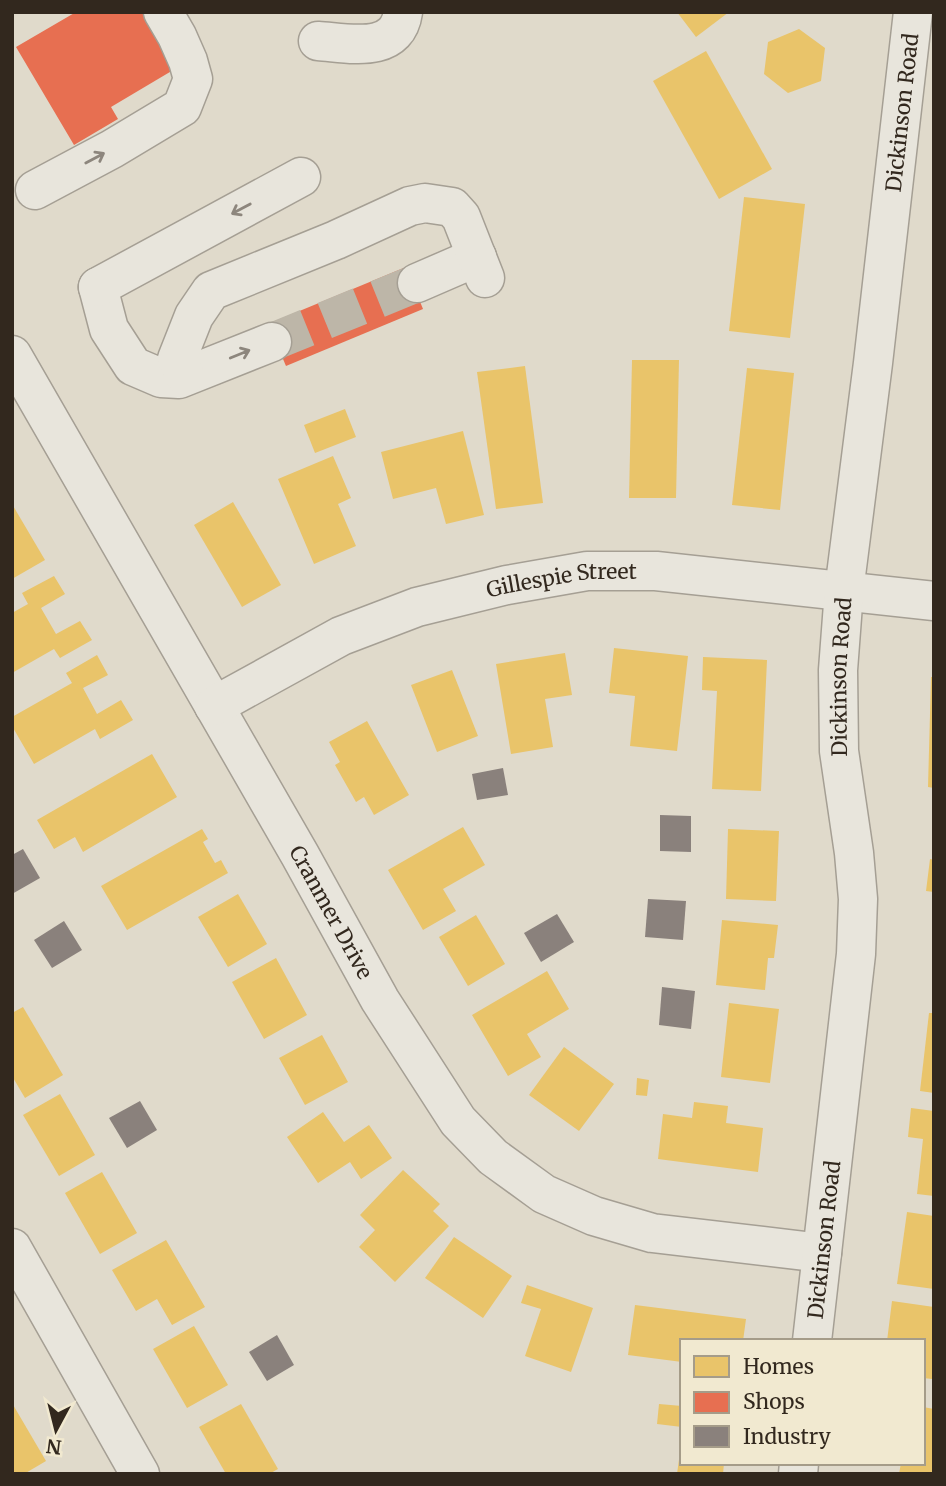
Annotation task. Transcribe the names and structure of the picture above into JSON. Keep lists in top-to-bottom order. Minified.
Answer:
{"streets":{"street":["Dickinson Road","Gillespie Street","Cranmer Drive"]},"crossings":[["Dickinson Road","Gillespie Street"],["Dickinson Road","Cranmer Drive"],["Gillespie Street","Cranmer Drive"]],"legend":["Homes","Shops","Industry"],"north":"bottom"}
